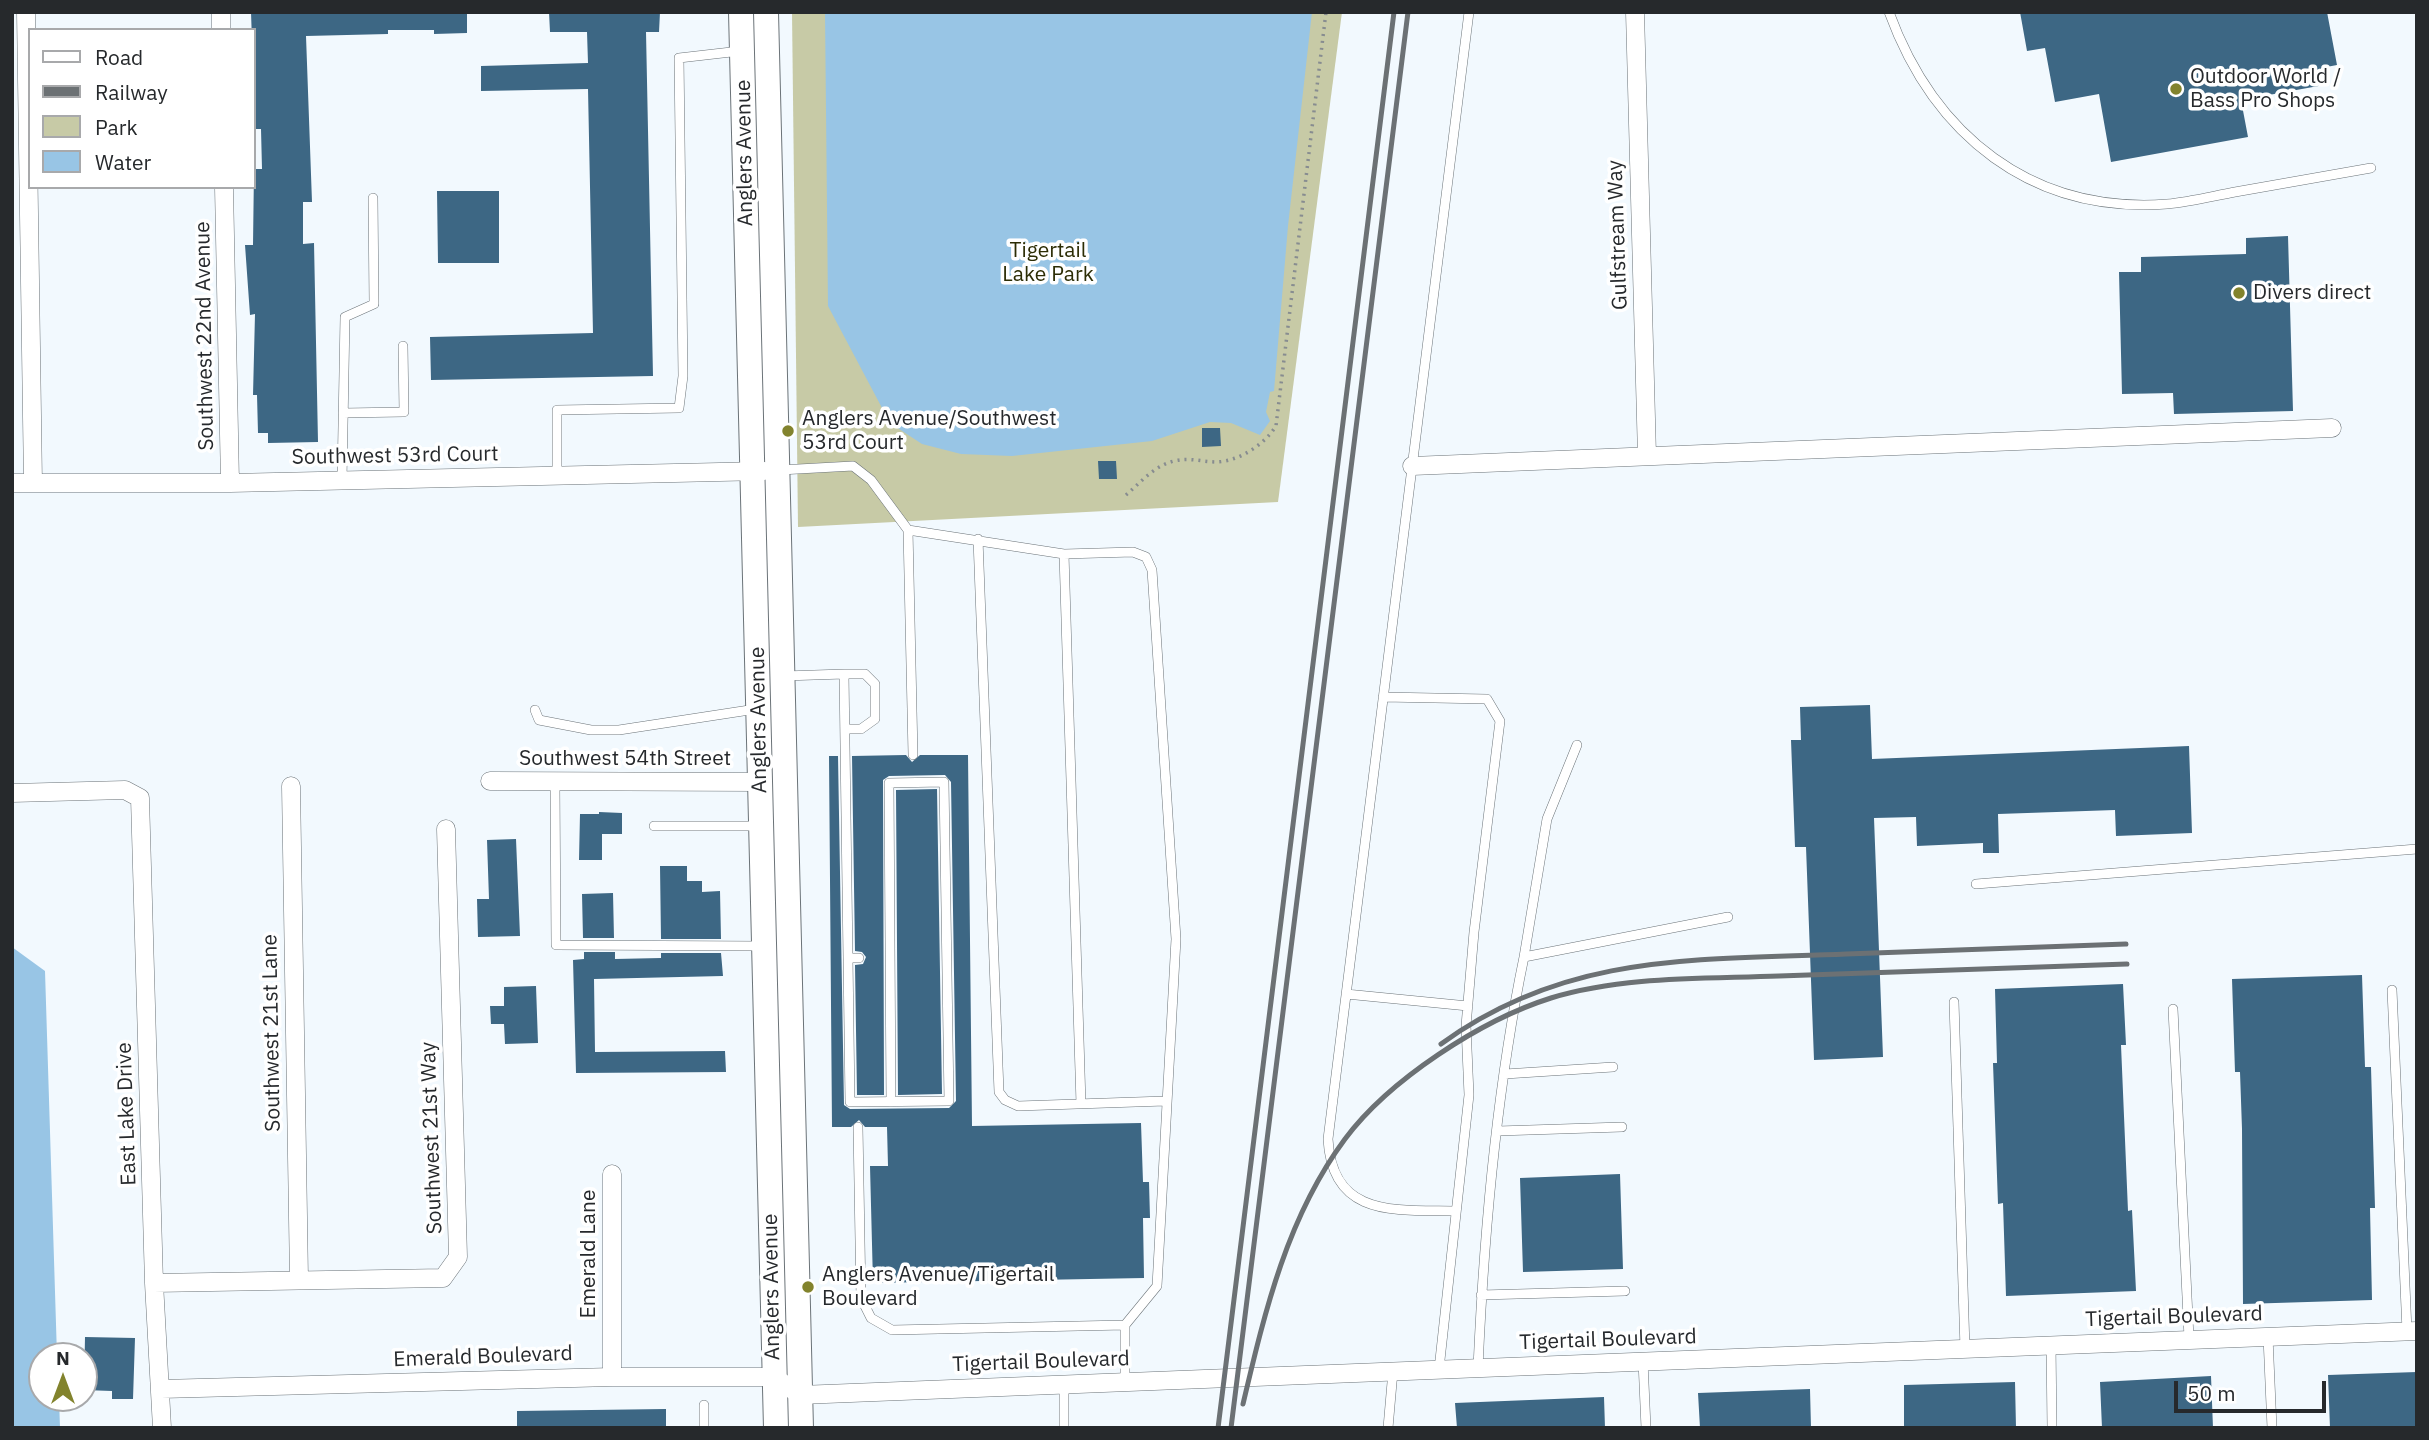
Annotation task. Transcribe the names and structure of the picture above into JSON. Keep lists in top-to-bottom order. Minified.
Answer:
{"streets":{"street":["Anglers Avenue","Gulfstream Way","Southwest 22nd Avenue","Southwest 53rd Court","Southwest 54th Street","Southwest 21st Lane","East Lake Drive","Southwest 21st Way","Emerald Lane","Tigertail Boulevard","Emerald Boulevard"]},"crossings":[["Anglers Avenue","Southwest 53rd Court"],["Anglers Avenue","Southwest 54th Street"],["Anglers Avenue","Tigertail Boulevard"],["Anglers Avenue","Emerald Boulevard"],["Southwest 22nd Avenue","Southwest 53rd Court"],["Southwest 21st Lane","Southwest 21st Way"],["East Lake Drive","Southwest 21st Way"],["East Lake Drive","Emerald Boulevard"],["Emerald Lane","Emerald Boulevard"]],"parks":["Tigertail Lake Park"],"places":["Outdoor World / Bass Pro Shops","Divers direct","Anglers Avenue/Southwest 53rd Court","Anglers Avenue/Tigertail Boulevard"],"legend":["Road","Railway","Park","Water"],"scale_bar":"50 m","north":"top"}
